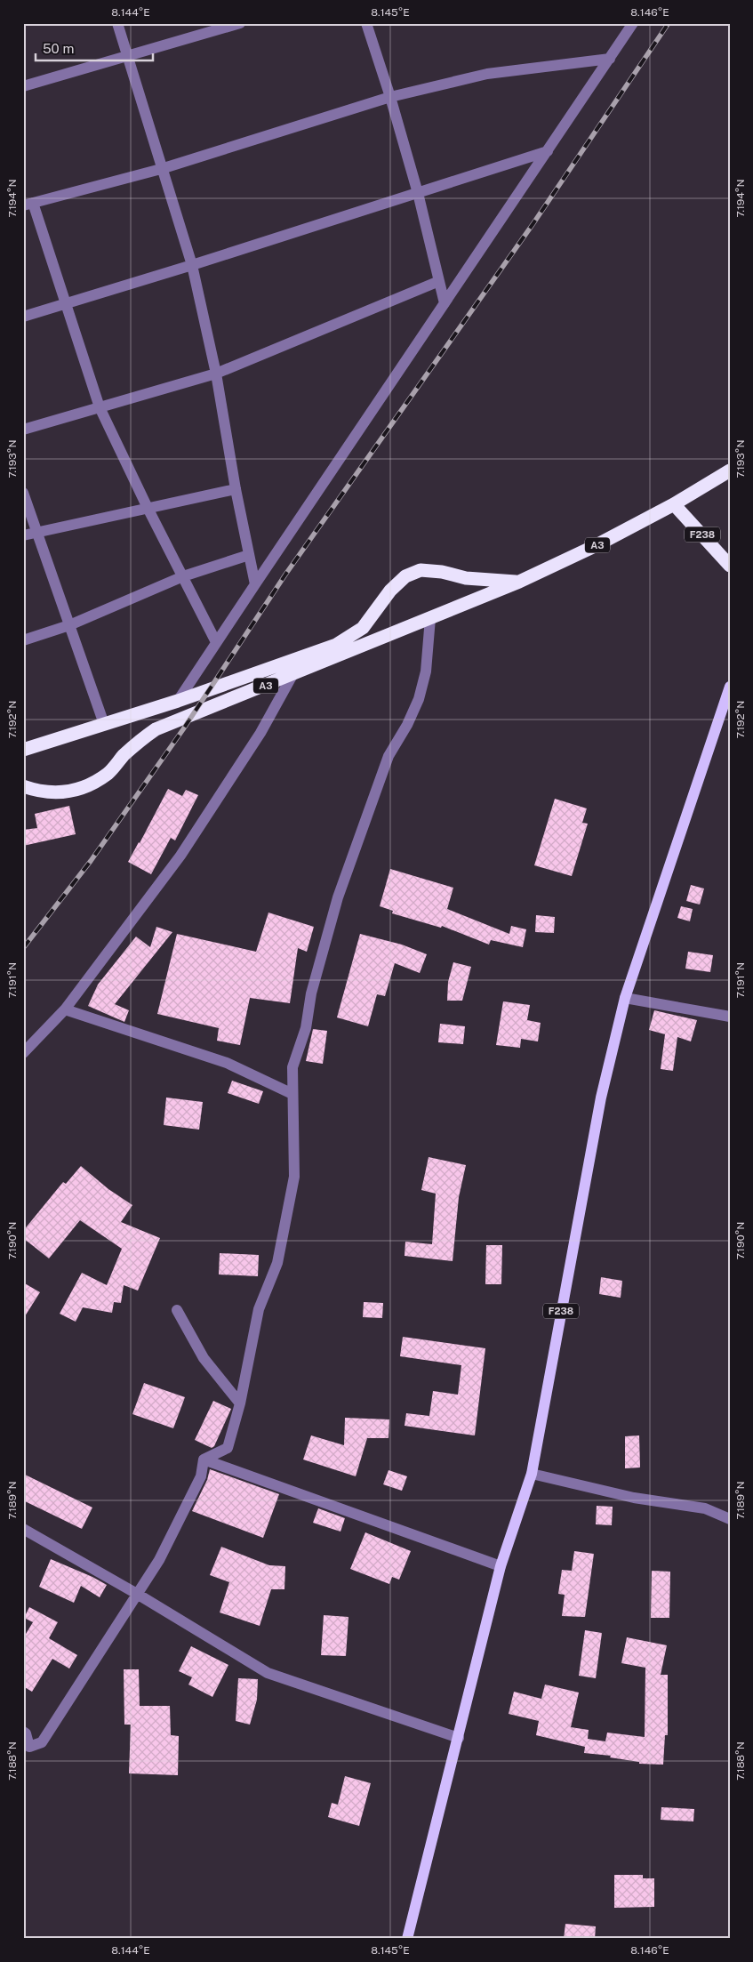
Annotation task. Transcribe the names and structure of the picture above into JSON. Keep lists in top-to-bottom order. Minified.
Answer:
{"streets":{"highway":["F238","A3"]},"crossings":[["F238","A3"]],"scale_bar":"50 m","coordinates":["8.144°E","8.145°E","8.146°E","7.194°N","7.193°N","7.192°N","7.191°N","7.190°N","7.189°N","7.188°N"]}
